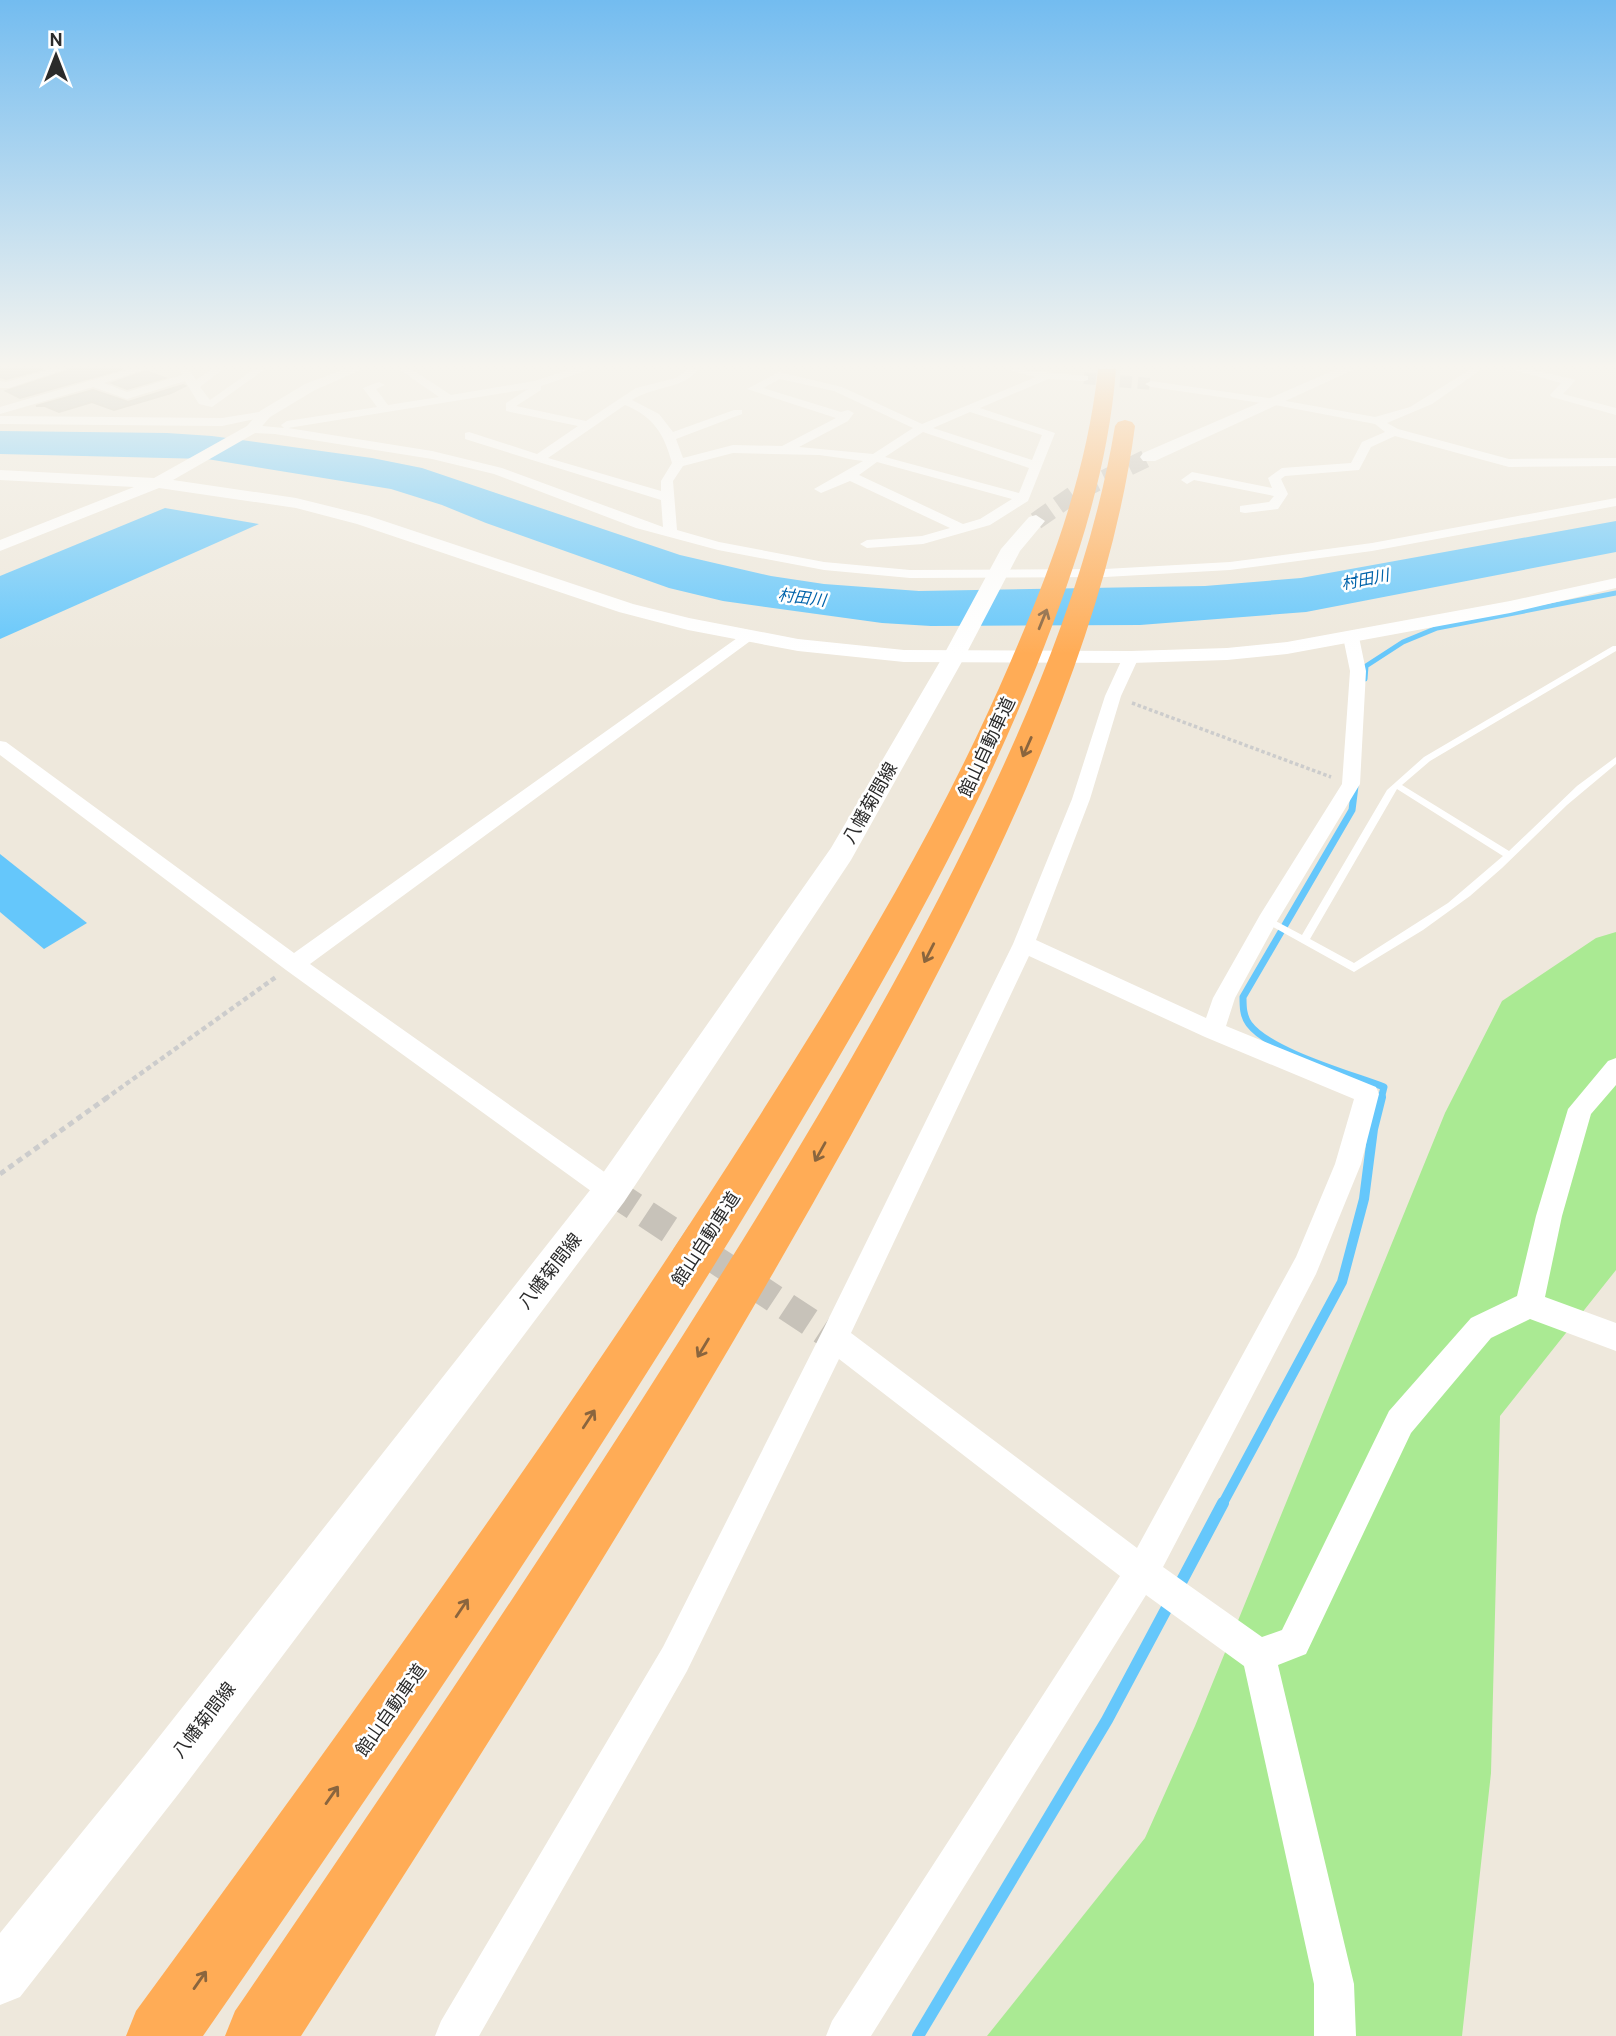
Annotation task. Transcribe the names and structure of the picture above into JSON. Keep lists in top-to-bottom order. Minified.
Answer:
{"streets":{"highway":["館山自動車道"],"main road":["八幡菊間線"]},"water":["村田川"],"north":"top"}
